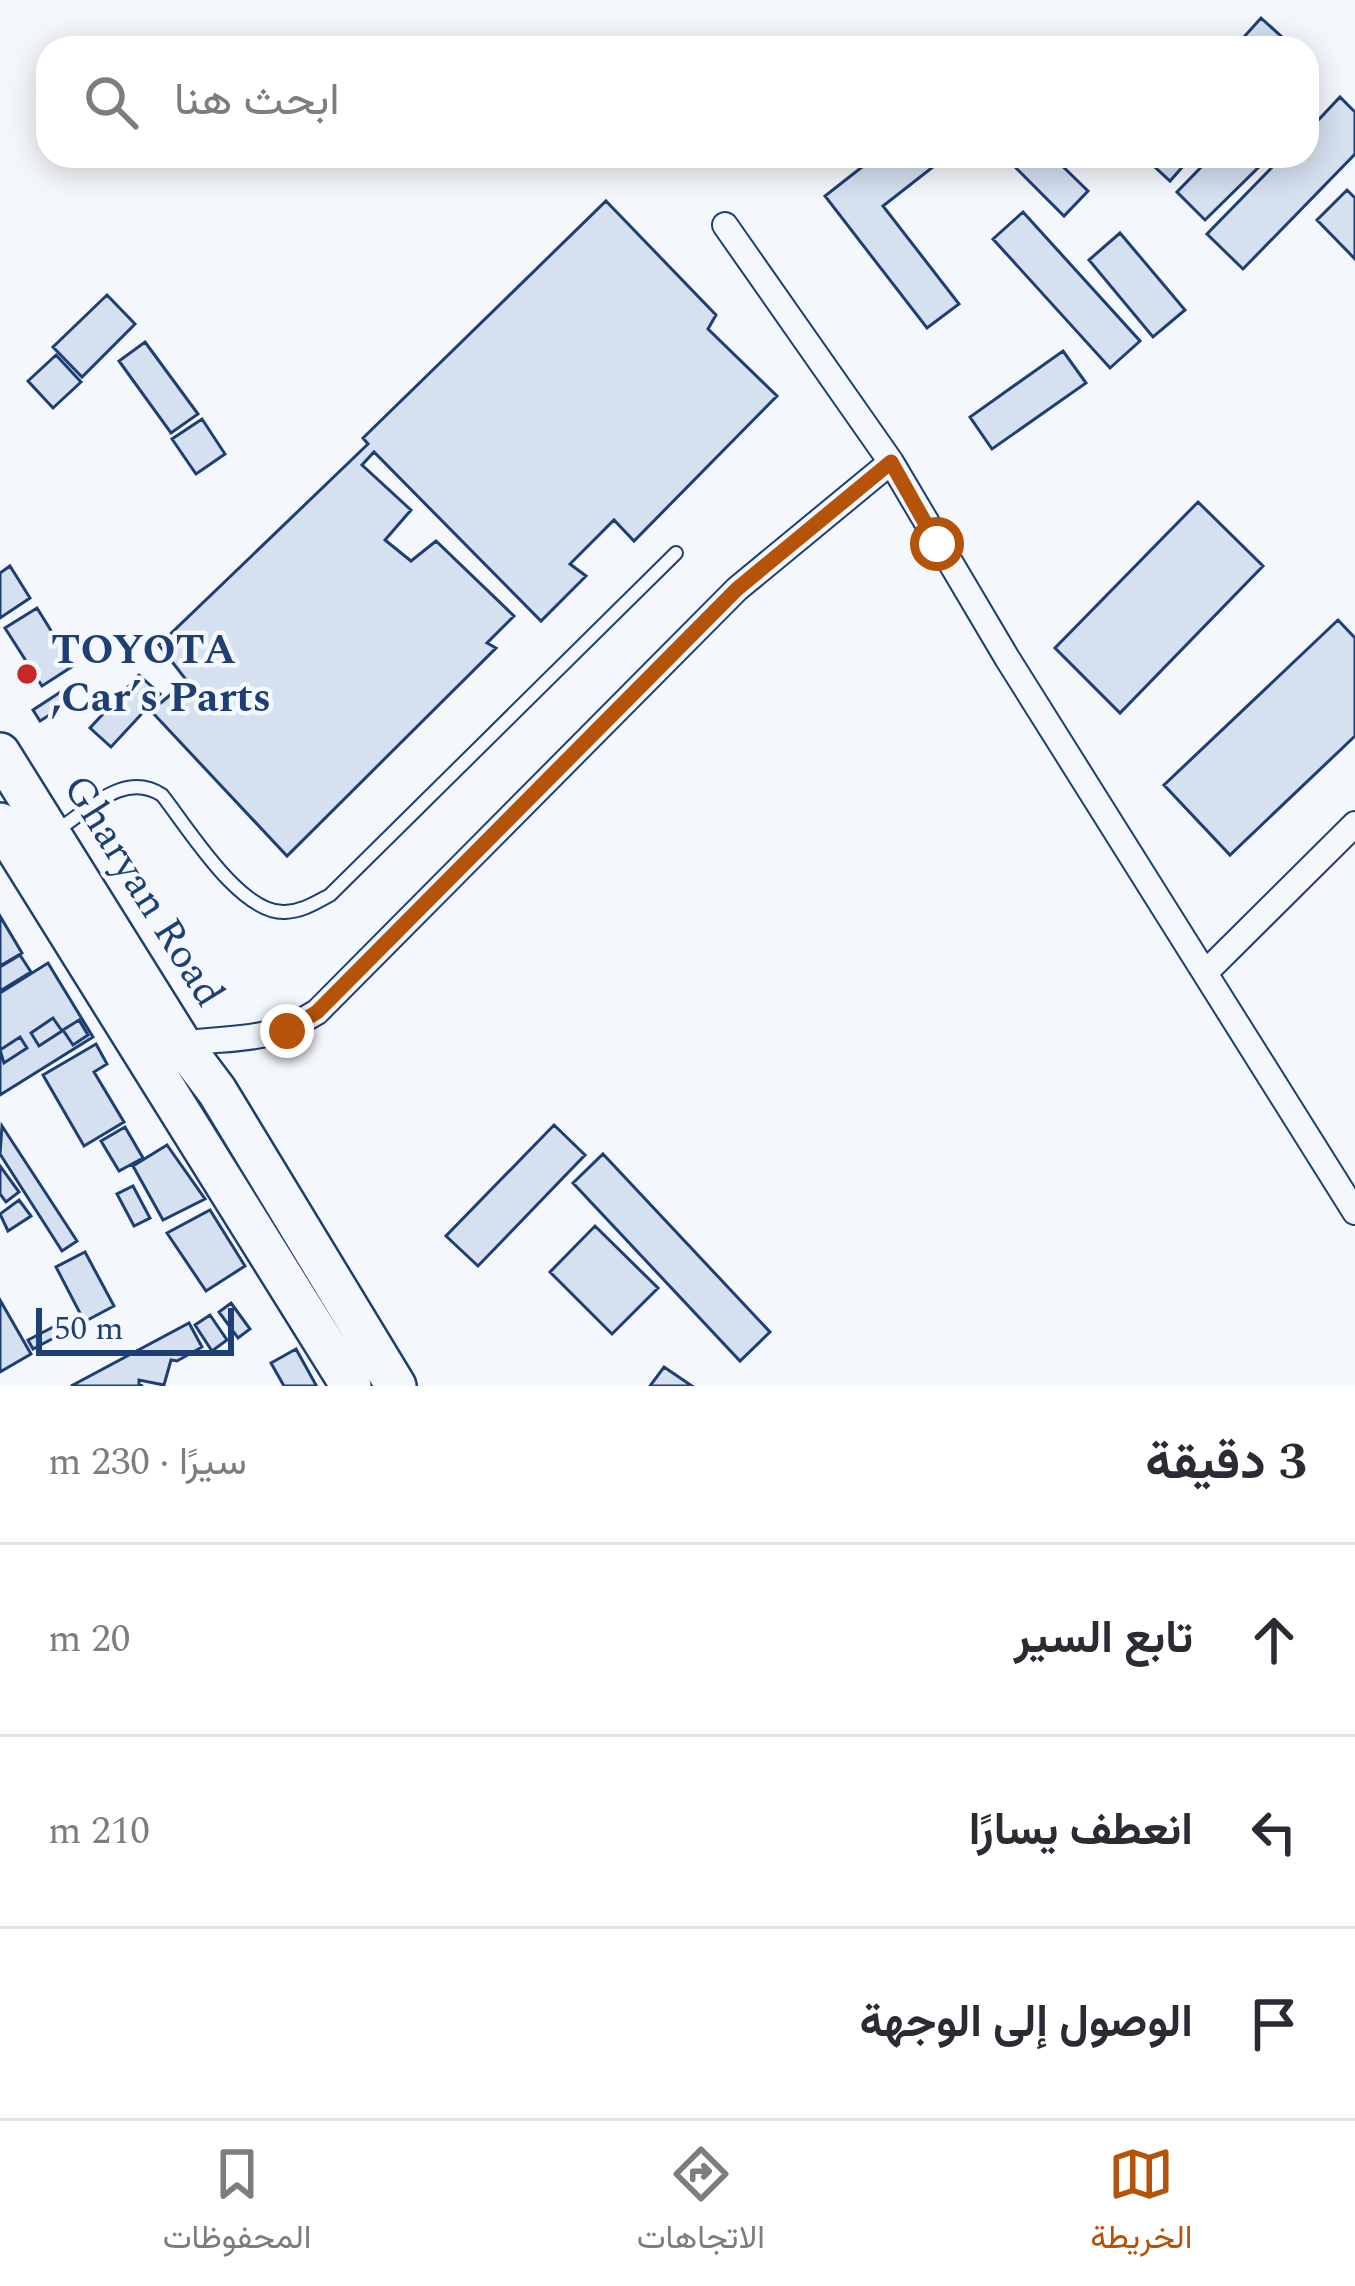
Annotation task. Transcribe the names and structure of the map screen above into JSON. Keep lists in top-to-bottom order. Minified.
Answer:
{"streets":{"highway":["Gharyan Road"]},"places":["TOYOTA ,Car’s Parts"],"scale_bar":"50 m","page":{"search":"ابحث هنا","scale":"50 m","heading":["3 دقيقة","سيرًا · 230 m"],"list":[["تابع السير","20 m"],["انعطف يسارًا","210 m"],"الوصول إلى الوجهة"],"nav":["الخريطة","الاتجاهات","المحفوظات"]}}
